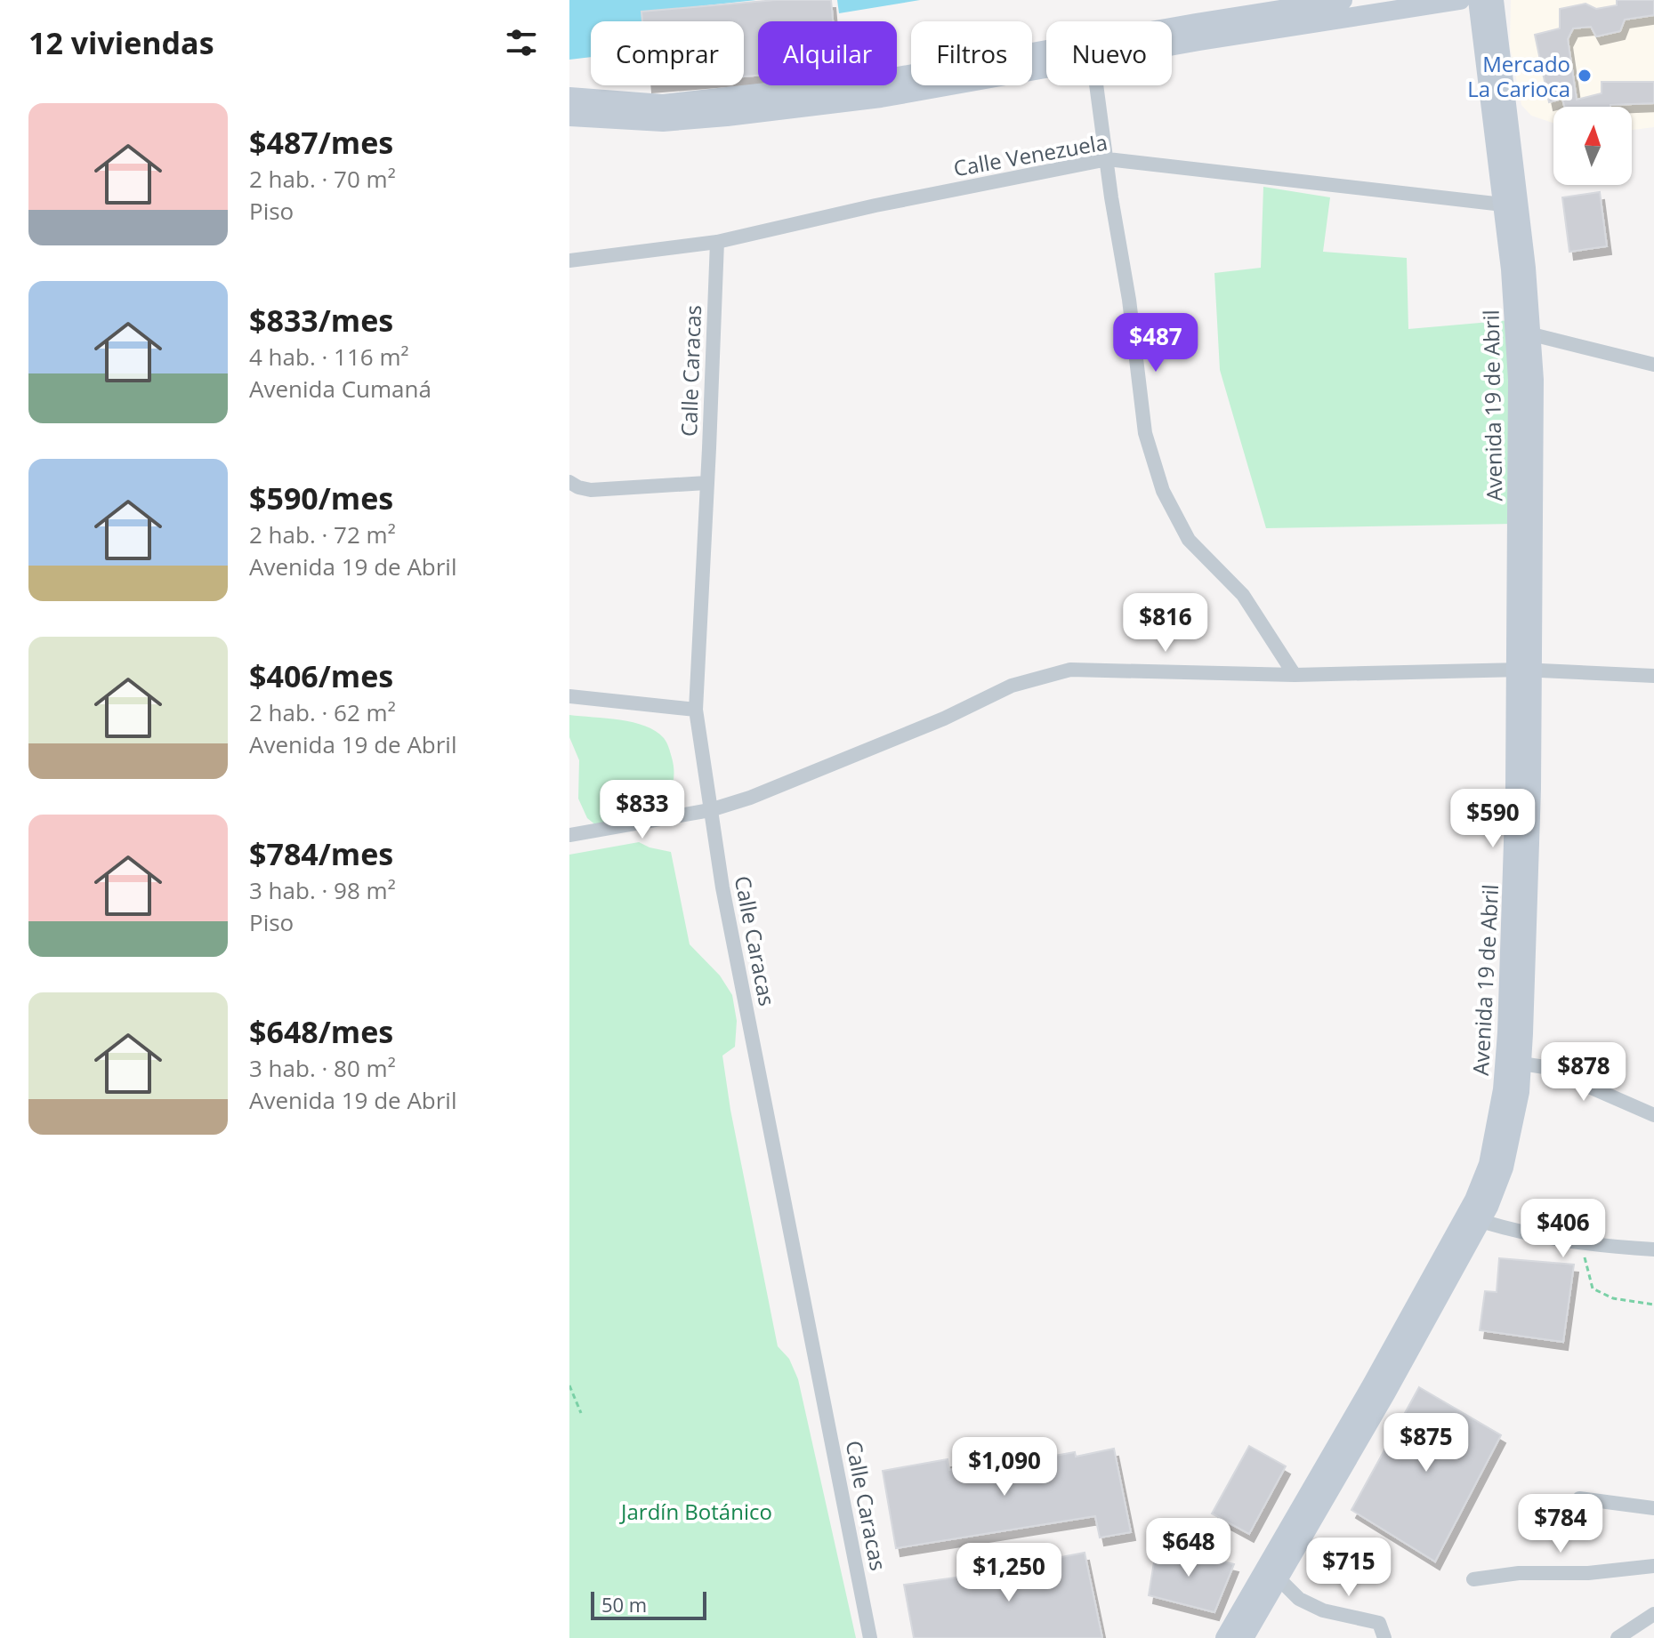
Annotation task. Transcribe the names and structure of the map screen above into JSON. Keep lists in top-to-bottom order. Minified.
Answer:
{"streets":{"street":["Calle Venezuela","Calle Caracas","Avenida 19 de Abril"]},"crossings":[["Calle Venezuela","Calle Caracas"],["Calle Venezuela","Avenida 19 de Abril"]],"parks":["Jardín Botánico"],"places":["Mercado La Carioca"],"scale_bar":"50 m","north":"top","page":{"heading":"12 viviendas","chip":["Comprar","Alquilar","Filtros","Nuevo"],"list":[{"name":"$487/mes","note":"2 hab. · 70 m² · Piso"},{"name":"$833/mes","note":"4 hab. · 116 m² · Avenida Cumaná"},{"name":"$590/mes","note":"2 hab. · 72 m² · Avenida 19 de Abril"},{"name":"$406/mes","note":"2 hab. · 62 m² · Avenida 19 de Abril"},{"name":"$784/mes","note":"3 hab. · 98 m² · Piso"},{"name":"$648/mes","note":"3 hab. · 80 m² · Avenida 19 de Abril"}],"price":["$487","$816","$833","$590","$878","$406","$875","$1,090","$784","$648","$715","$1,250"],"scale":"50 m"}}
